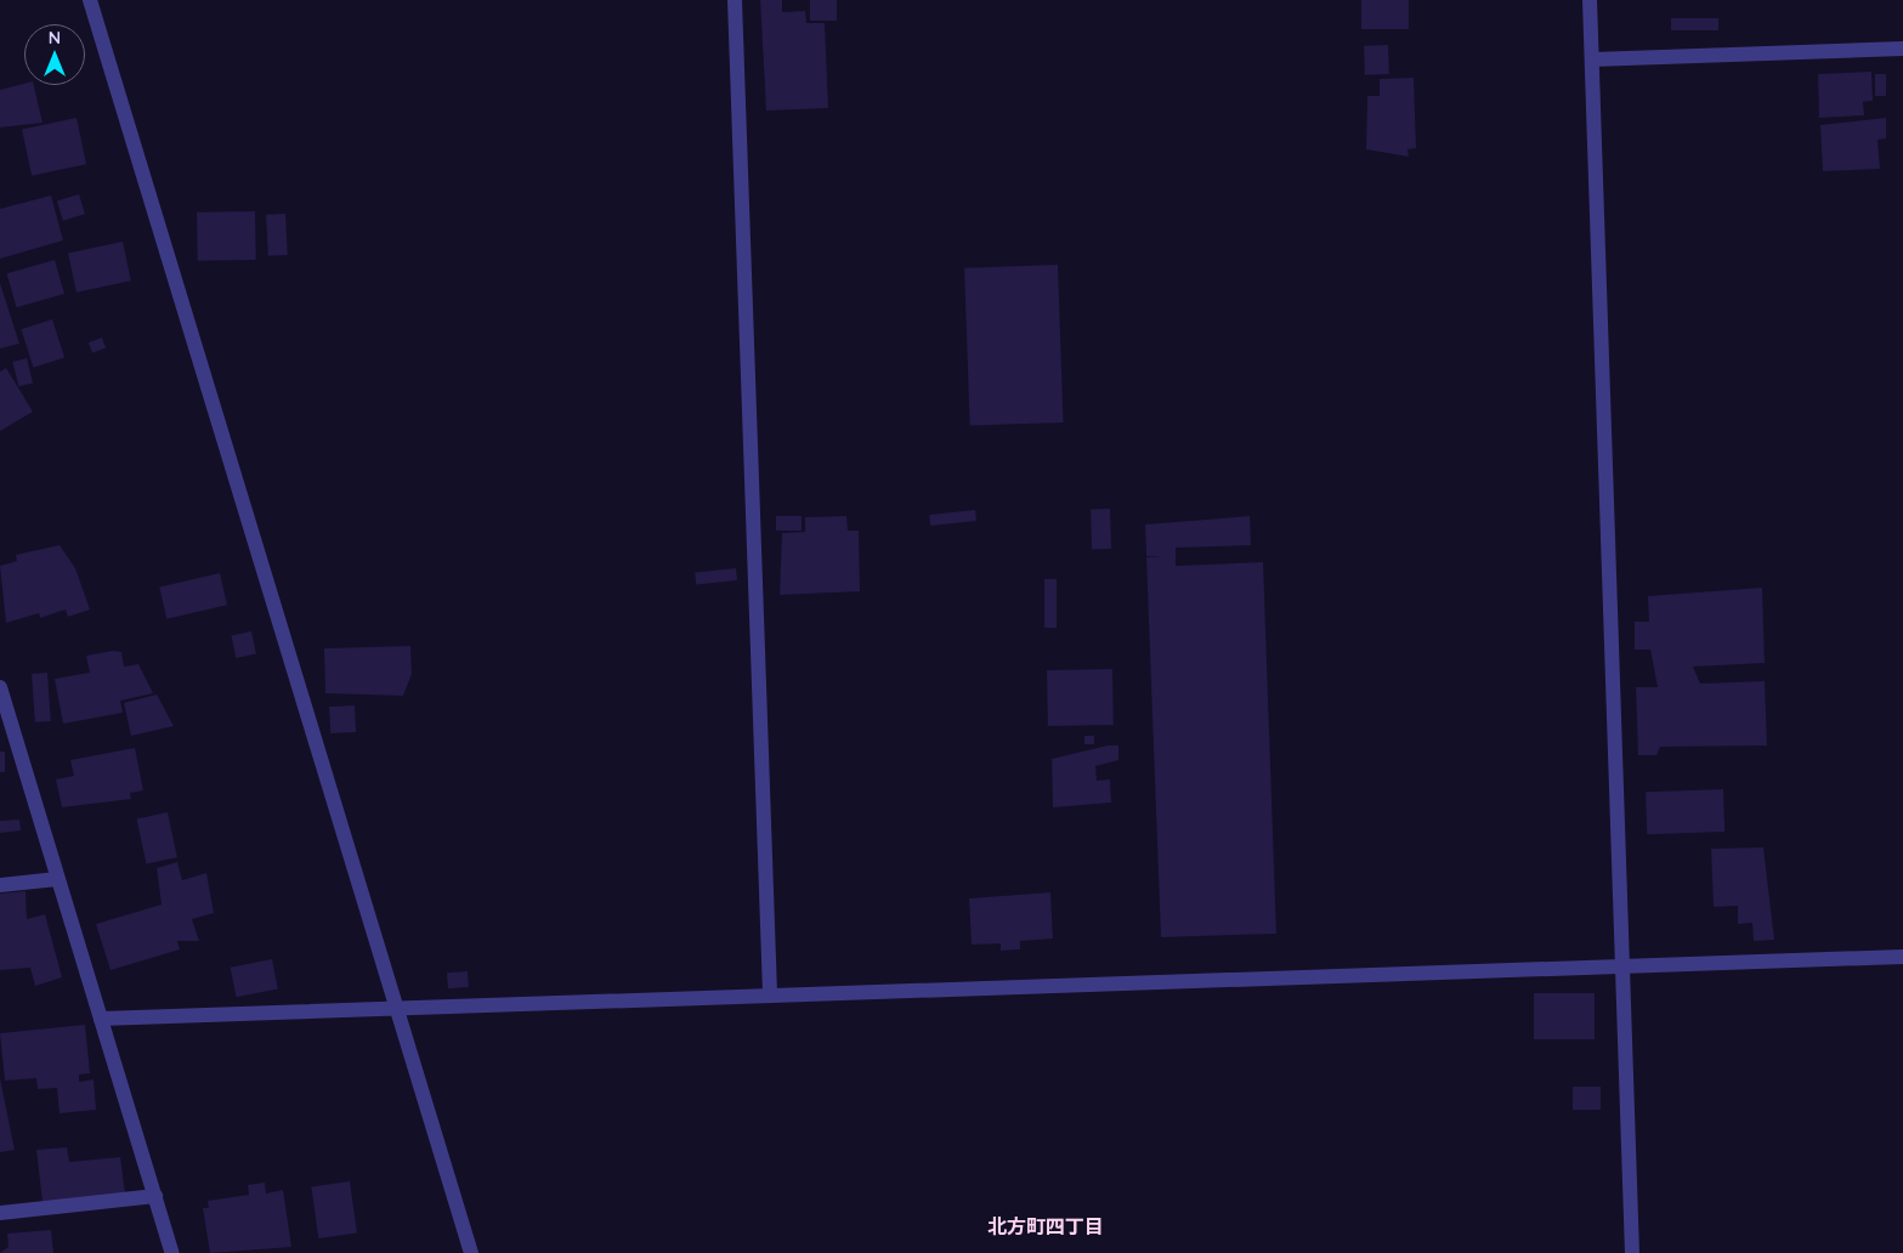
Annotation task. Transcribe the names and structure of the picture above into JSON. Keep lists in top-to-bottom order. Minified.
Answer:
{"districts":["北方町四丁目"],"north":"top"}
